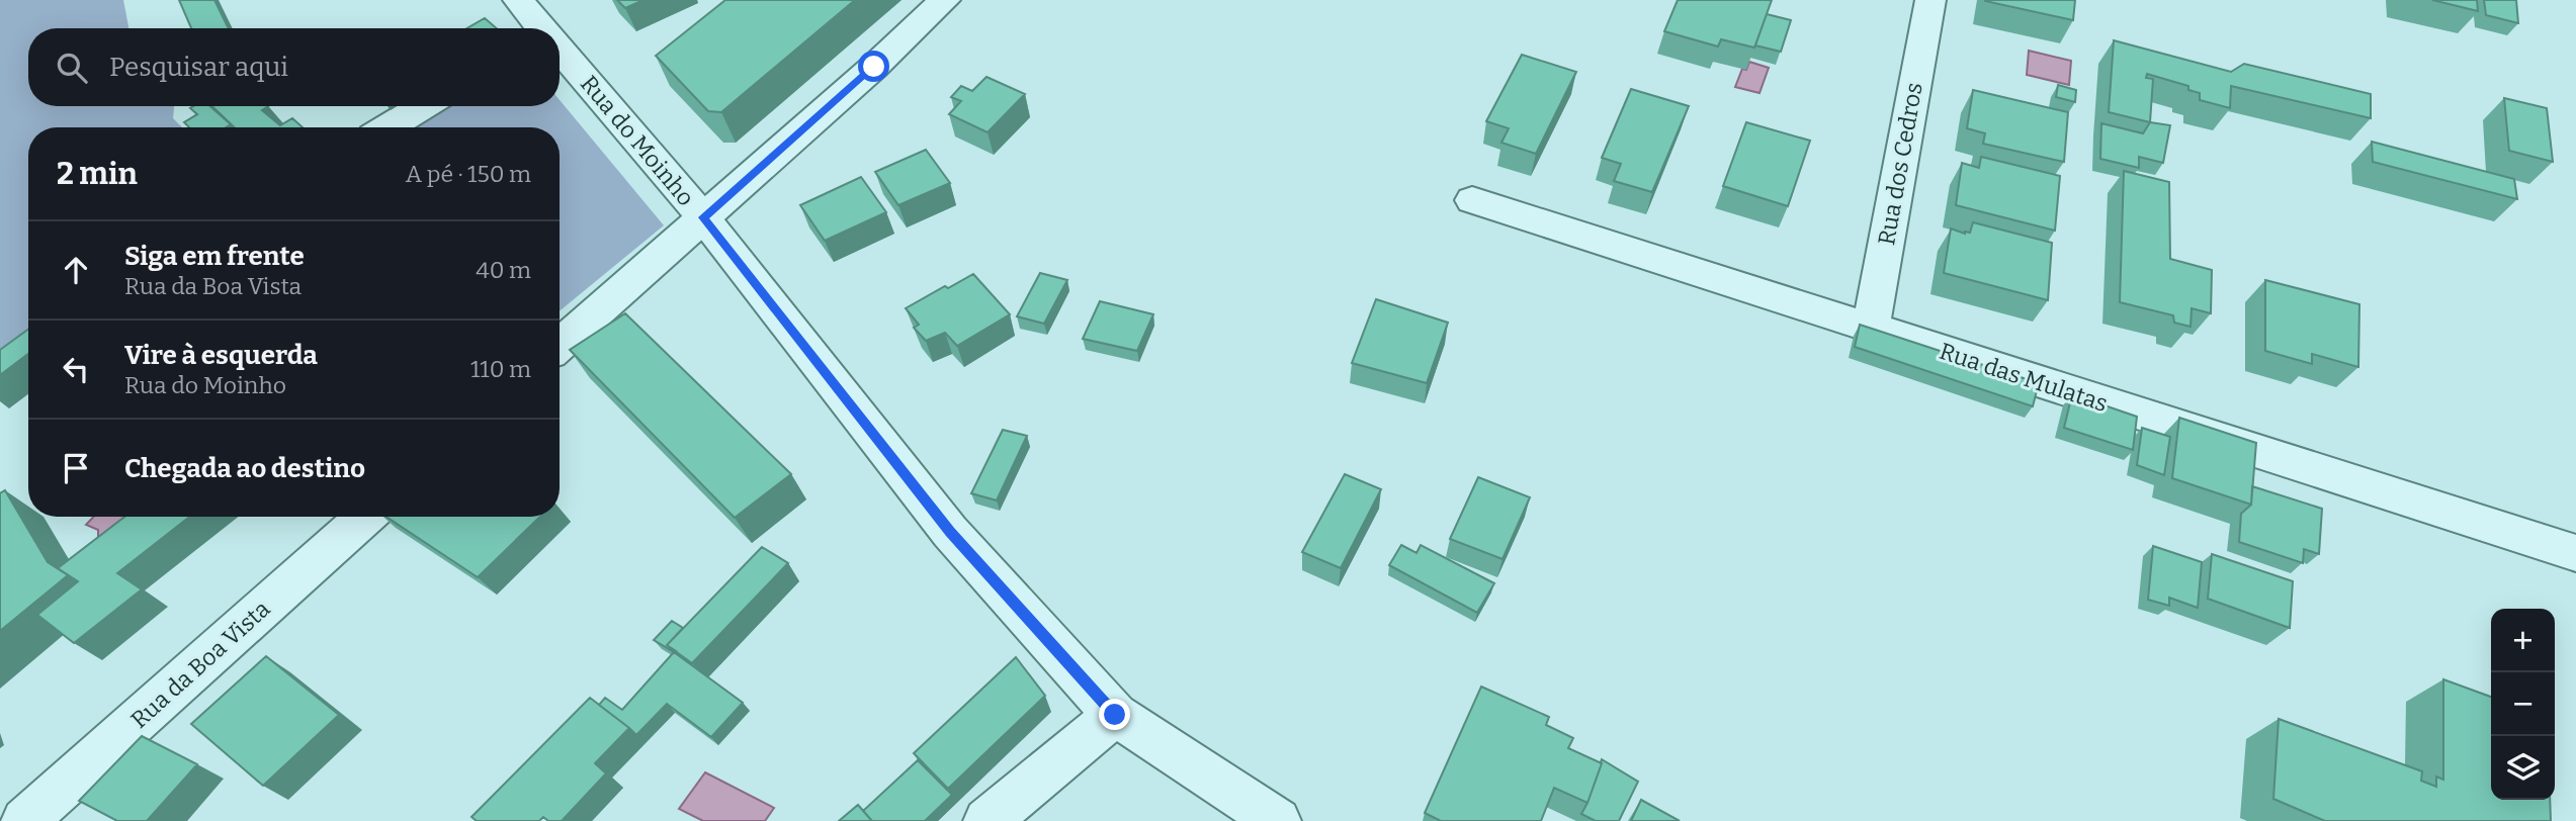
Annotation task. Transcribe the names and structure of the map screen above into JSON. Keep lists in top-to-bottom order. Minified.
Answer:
{"streets":{"street":["Rua do Moinho","Rua dos Cedros","Rua das Mulatas","Rua da Boa Vista"]},"crossings":[["Rua dos Cedros","Rua das Mulatas"]],"page":{"search":"Pesquisar aqui","heading":["2 min","A pé · 150 m"],"list":[["Siga em frente","Rua da Boa Vista","40 m"],["Vire à esquerda","Rua do Moinho","110 m"],"Chegada ao destino"],"map_buttons":["+","−"]}}
